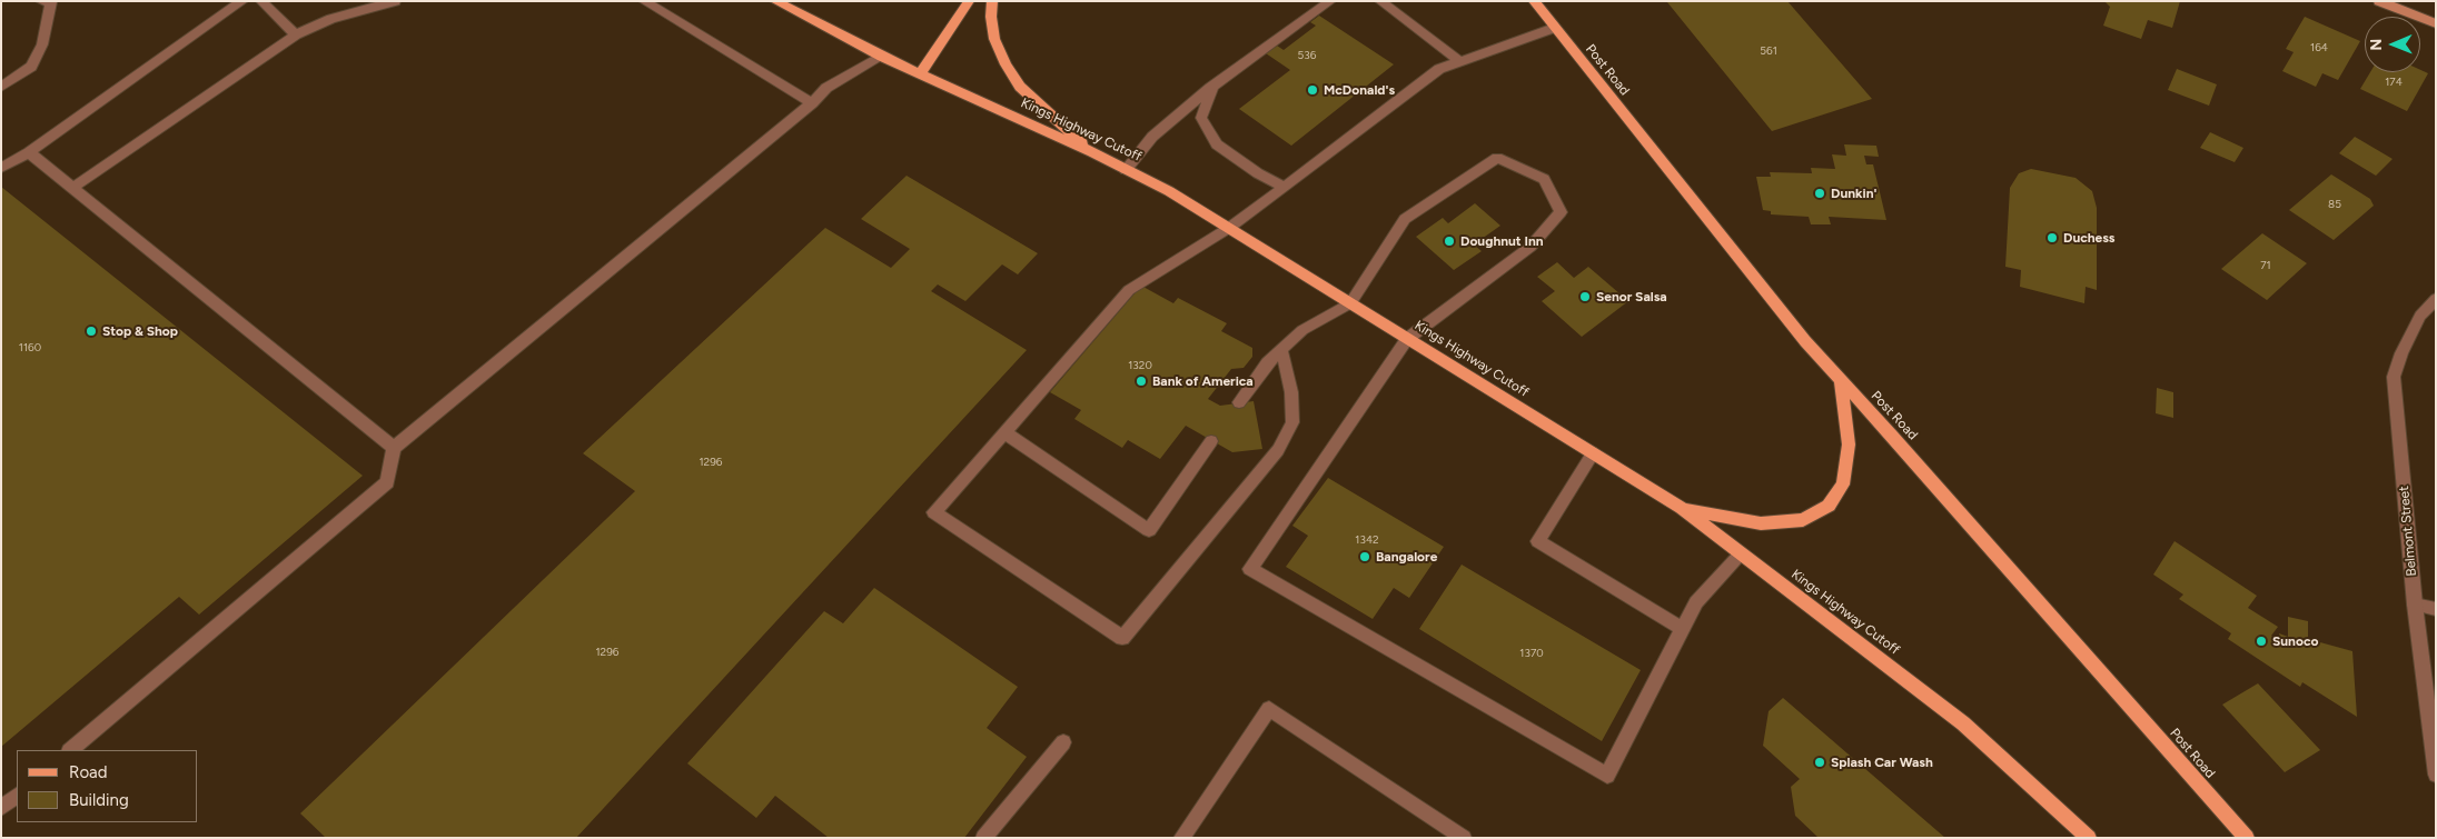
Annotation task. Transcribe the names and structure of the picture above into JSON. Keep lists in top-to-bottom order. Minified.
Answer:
{"streets":{"main road":["Post Road","Kings Highway Cutoff"],"street":["Belmont Street"]},"places":["McDonald's","Dunkin'","Duchess","Doughnut Inn","Senor Salsa","Stop & Shop","Bank of America","Bangalore","Sunoco","Splash Car Wash"],"house_numbers":["164","561","536","174","85","71","1160","1320","1296","1342","1296","1370"],"legend":["Road","Building"],"north":"left"}
